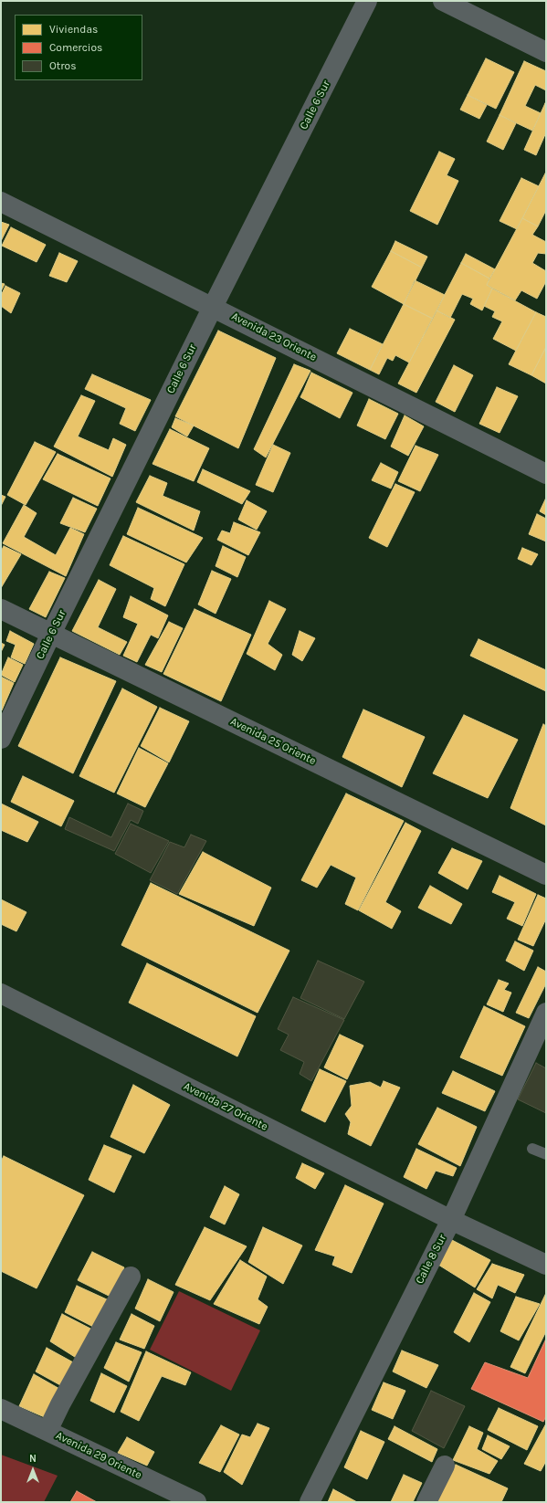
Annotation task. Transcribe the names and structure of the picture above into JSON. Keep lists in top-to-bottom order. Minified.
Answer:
{"streets":{"street":["Calle 6 Sur","Avenida 23 Oriente","Avenida 25 Oriente","Avenida 27 Oriente","Calle 8 Sur","Avenida 29 Oriente"]},"crossings":[["Calle 6 Sur","Avenida 23 Oriente"],["Calle 6 Sur","Avenida 25 Oriente"],["Avenida 27 Oriente","Calle 8 Sur"]],"legend":["Viviendas","Comercios","Otros"],"north":"top"}
